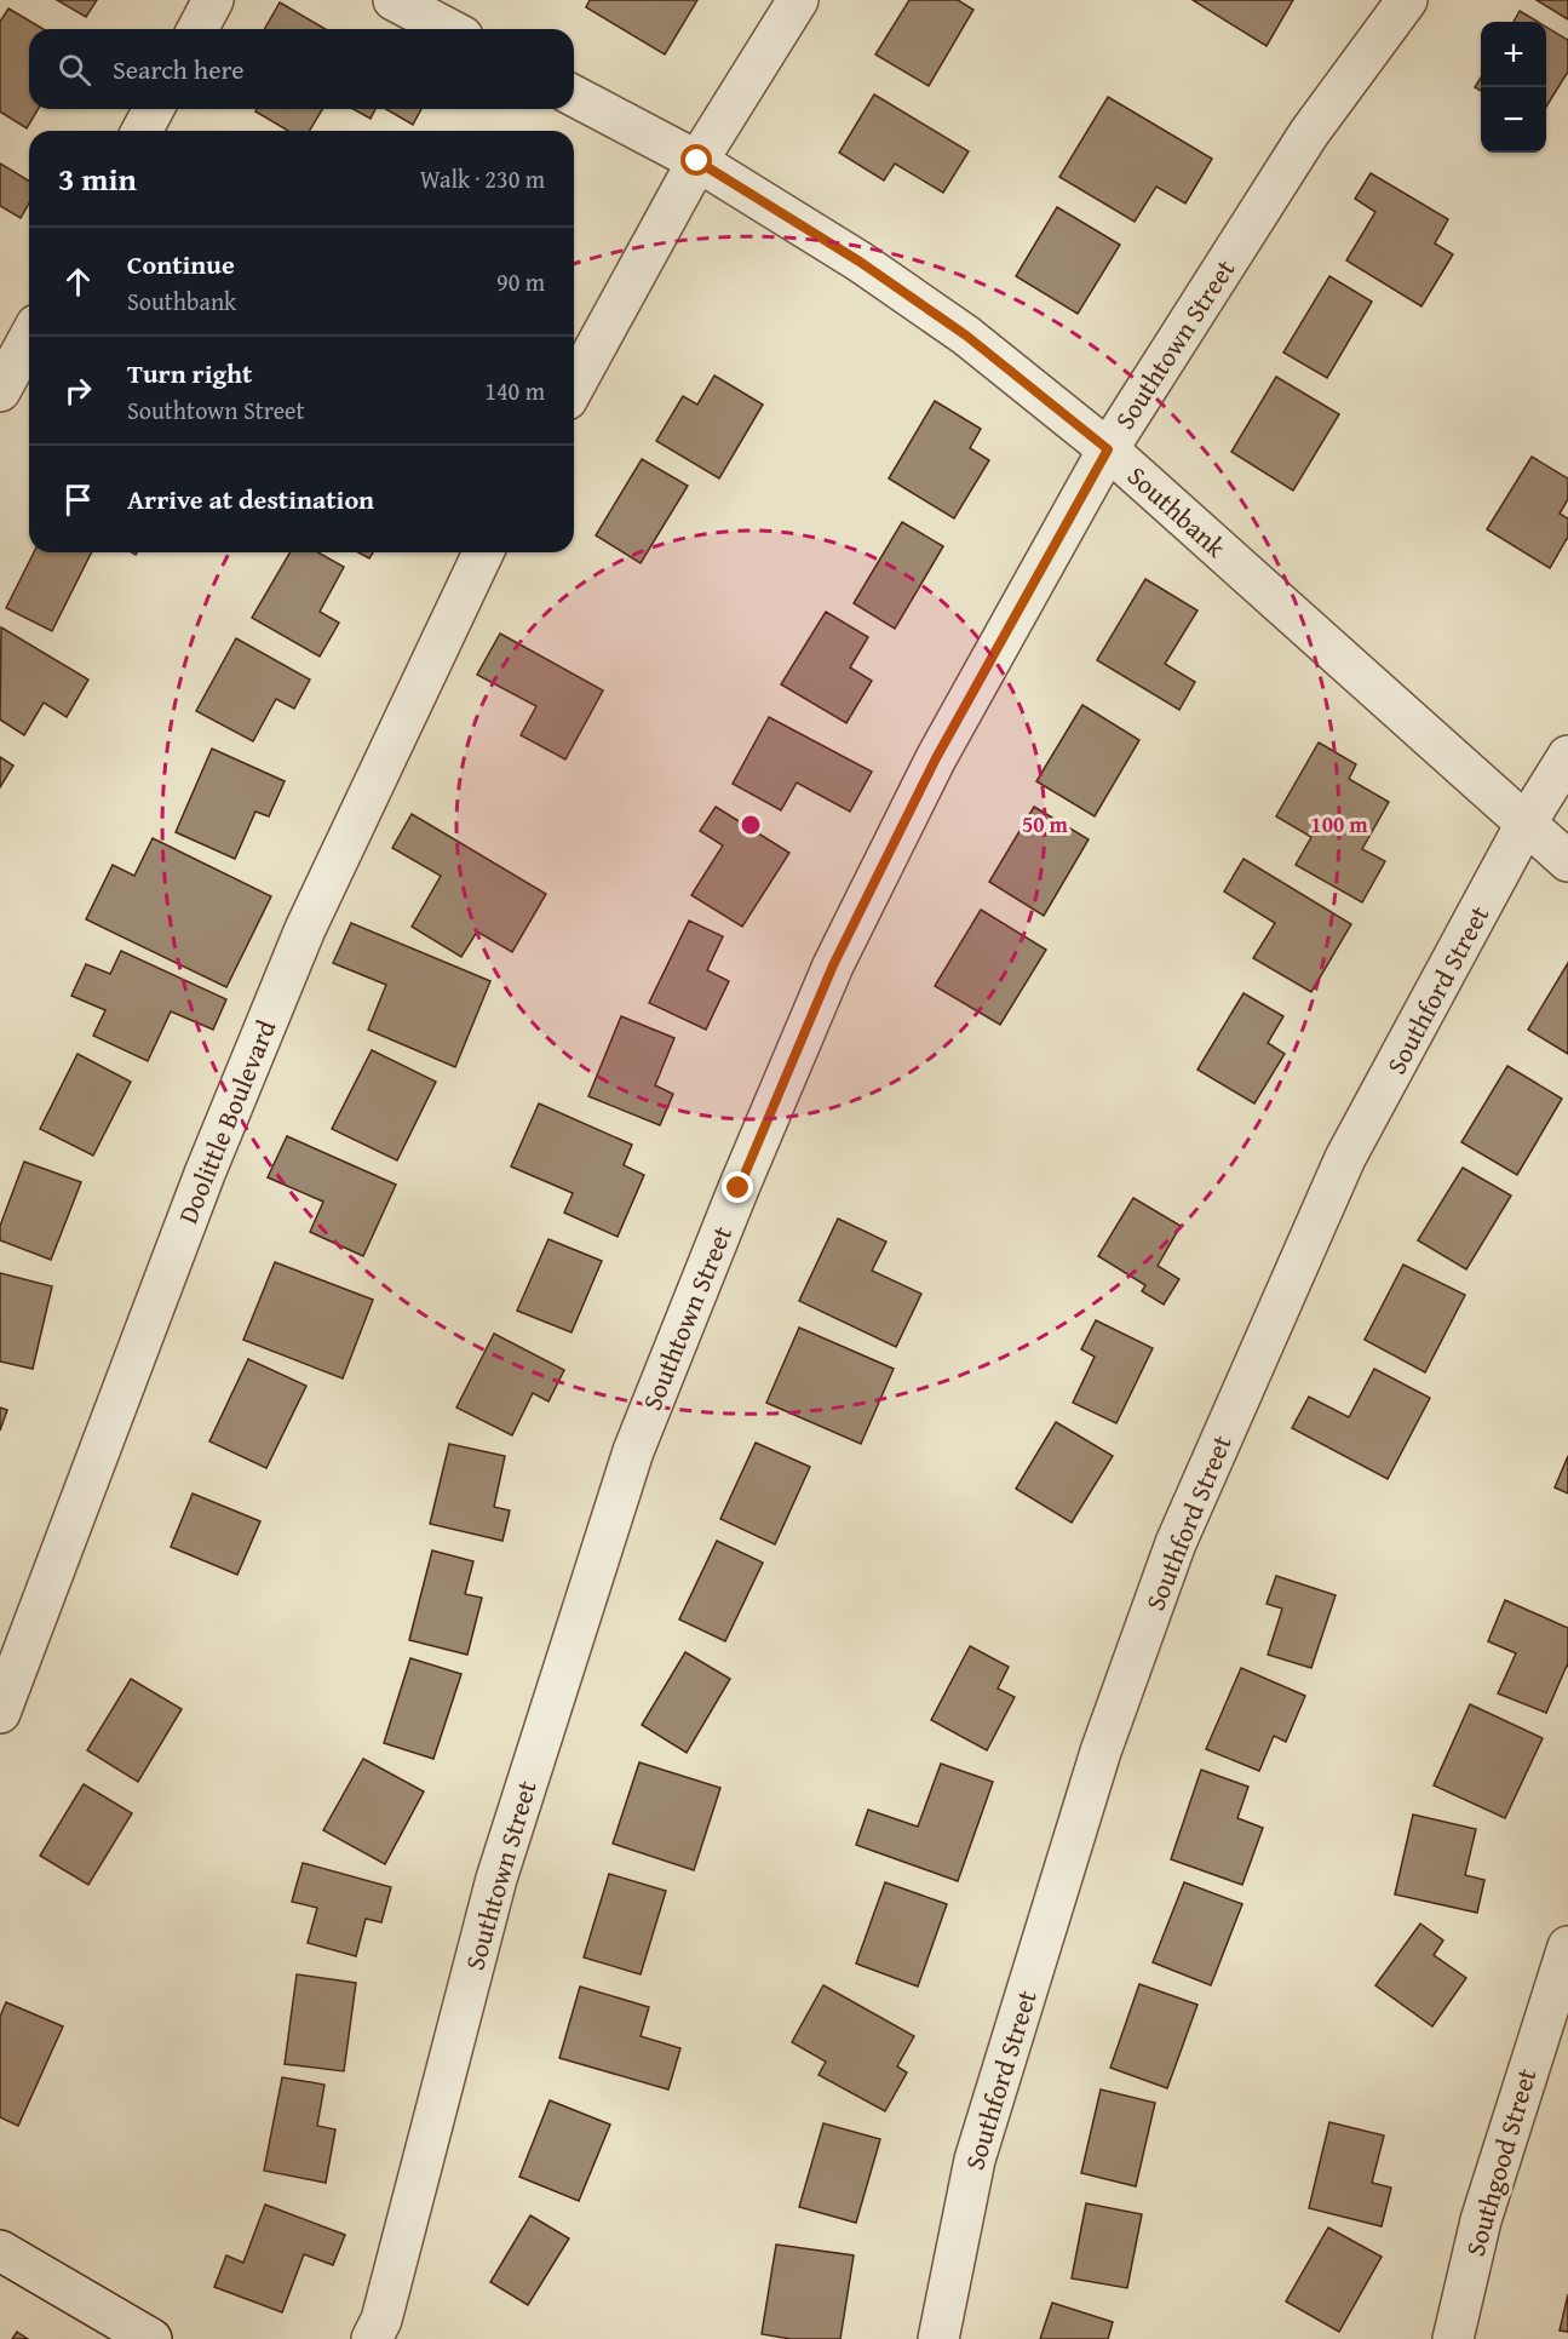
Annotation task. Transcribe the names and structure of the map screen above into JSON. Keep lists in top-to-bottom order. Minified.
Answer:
{"streets":{"street":["Southtown Street","Southbank","Southford Street","Doolittle Boulevard","Southgood Street"]},"crossings":[["Southtown Street","Southbank"],["Southbank","Southford Street"]],"page":{"map_buttons":["+","−"],"search":"Search here","heading":["3 min","Walk · 230 m"],"list":[["Continue","Southbank","90 m"],["Turn right","Southtown Street","140 m"],"Arrive at destination"]},"rings":["50 m","100 m"]}
